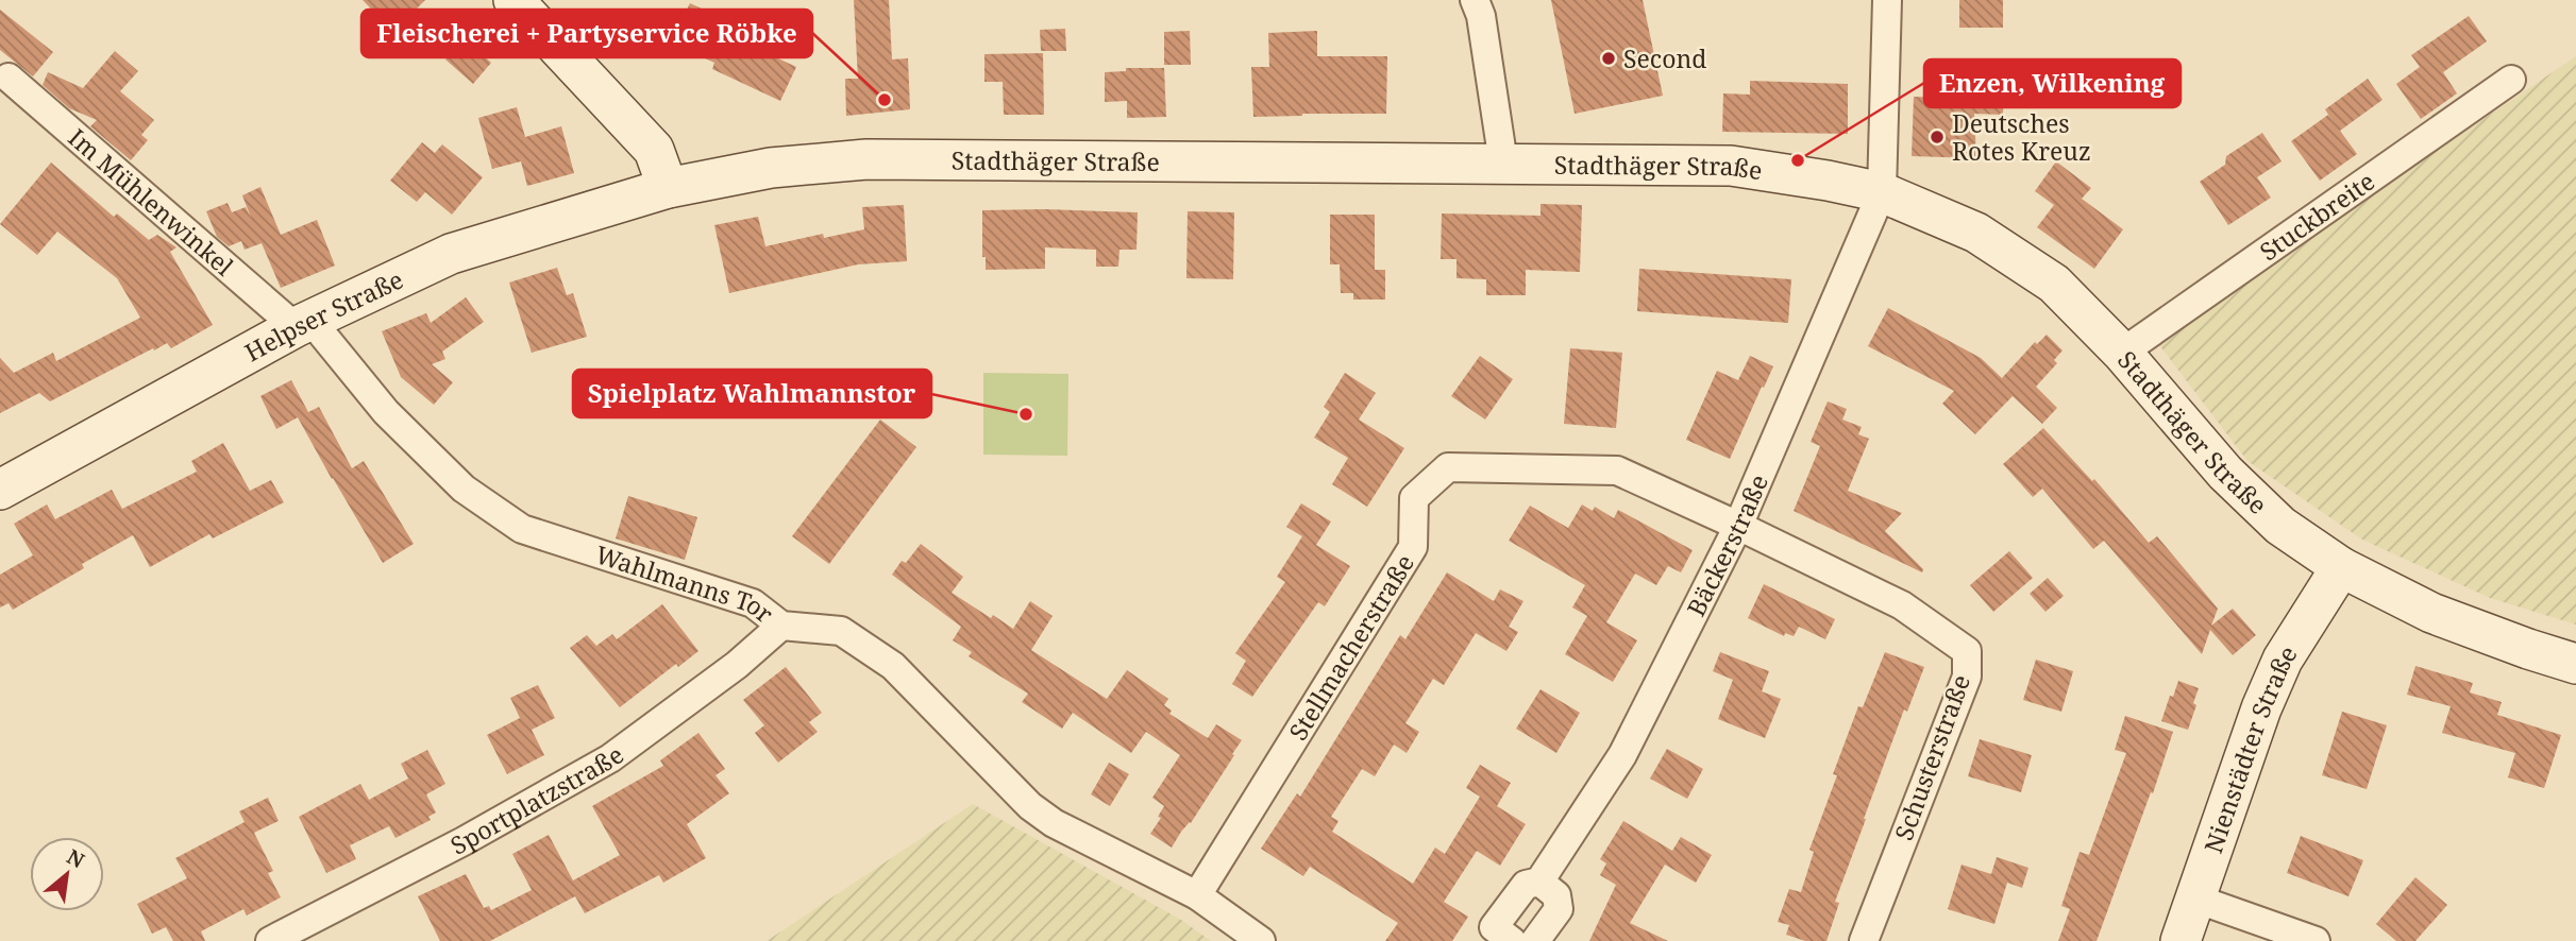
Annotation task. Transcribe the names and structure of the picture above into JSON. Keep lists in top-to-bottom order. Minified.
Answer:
{"streets":{"main road":["Stadthäger Straße","Helpser Straße","Nienstädter Straße"],"street":["Im Mühlenwinkel","Stuckbreite","Bäckerstraße","Wahlmanns Tor","Stellmacherstraße","Schusterstraße","Sportplatzstraße"]},"crossings":[["Stadthäger Straße","Stuckbreite"],["Stadthäger Straße","Helpser Straße"],["Stadthäger Straße","Bäckerstraße"],["Stadthäger Straße","Nienstädter Straße"],["Im Mühlenwinkel","Helpser Straße"],["Im Mühlenwinkel","Wahlmanns Tor"],["Helpser Straße","Wahlmanns Tor"],["Bäckerstraße","Stellmacherstraße"],["Bäckerstraße","Schusterstraße"],["Wahlmanns Tor","Stellmacherstraße"],["Wahlmanns Tor","Sportplatzstraße"],["Stellmacherstraße","Schusterstraße"]],"places":["Second","Fleischerei + Partyservice Röbke","Deutsches Rotes Kreuz","Enzen, Wilkening","Spielplatz Wahlmannstor"],"north":"top right"}
